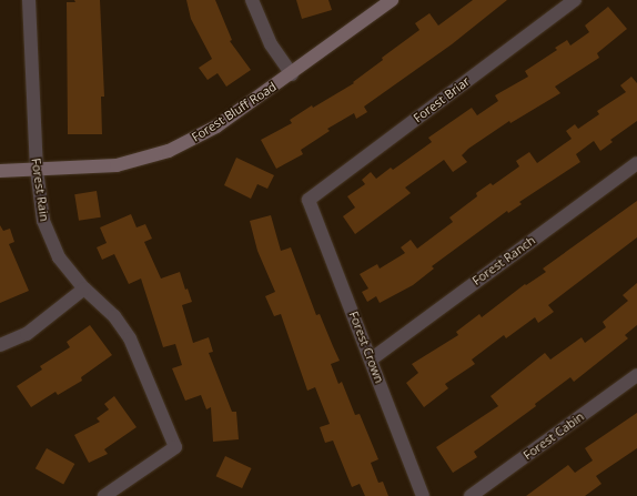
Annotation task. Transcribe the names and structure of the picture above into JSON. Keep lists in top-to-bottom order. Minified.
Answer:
{"streets":{"street":["Forest Briar","Forest Bluff Road","Forest Rain","Forest Ranch","Forest Crown","Forest Cabin"]},"crossings":[["Forest Briar","Forest Crown"],["Forest Bluff Road","Forest Rain"],["Forest Ranch","Forest Crown"]]}
